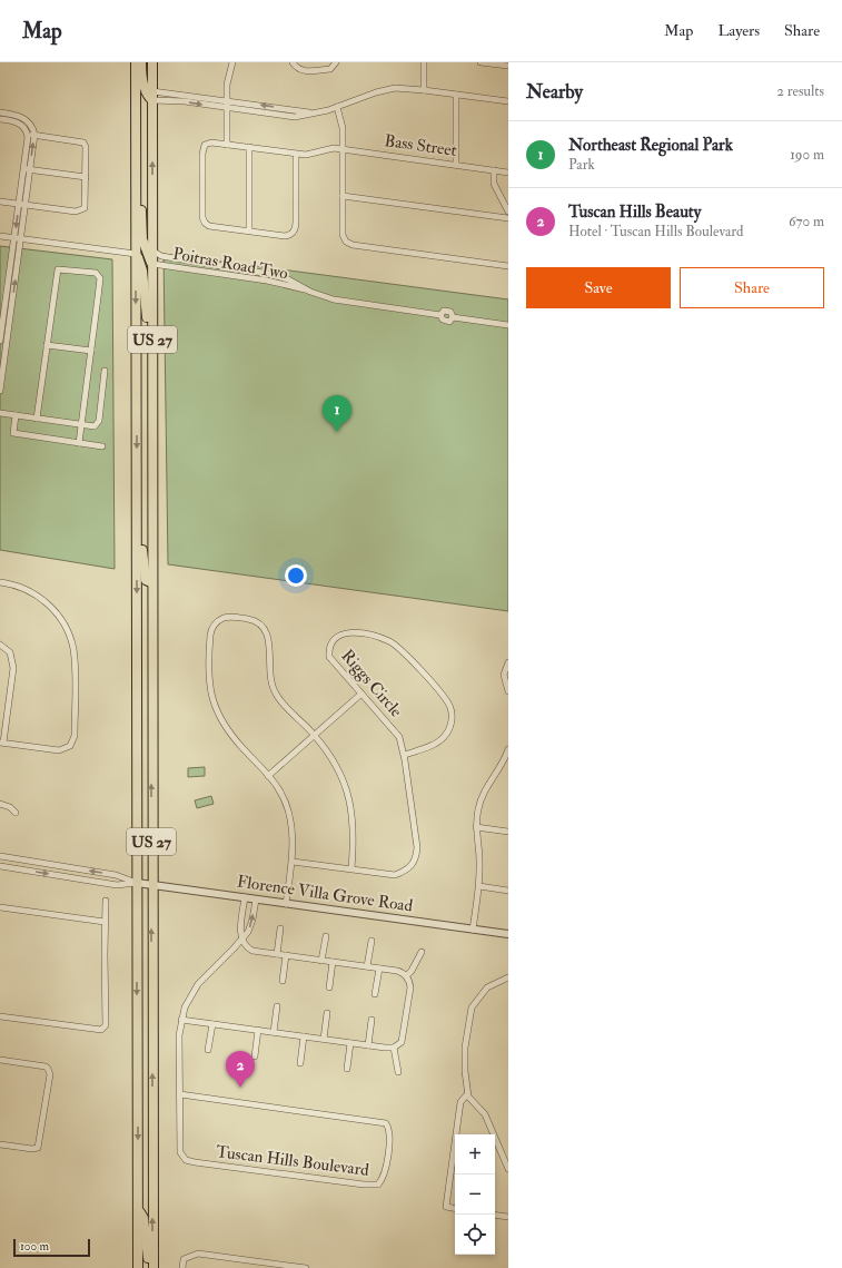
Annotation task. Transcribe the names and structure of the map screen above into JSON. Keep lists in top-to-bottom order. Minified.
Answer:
{"streets":{"highway":["US 27"],"street":["Bass Street","Poitras Road Two","Riggs Circle","Florence Villa Grove Road","Tuscan Hills Boulevard"]},"crossings":[["Poitras Road Two","US 27"],["US 27","Florence Villa Grove Road"],["Florence Villa Grove Road","Tuscan Hills Boulevard"]],"scale_bar":"100 m","page":{"header":"Map","nav":["Map","Layers","Share"],"heading":["Nearby","2 results"],"list":[{"mark":"1","name":"Northeast Regional Park","note":"Park","value":"190 m"},{"mark":"2","name":"Tuscan Hills Beauty","note":"Hotel · Tuscan Hills Boulevard","value":"670 m"}],"buttons":["Save","Share"],"pins":["1","2"],"map_buttons":["+","−"],"scale":"100 m"}}
